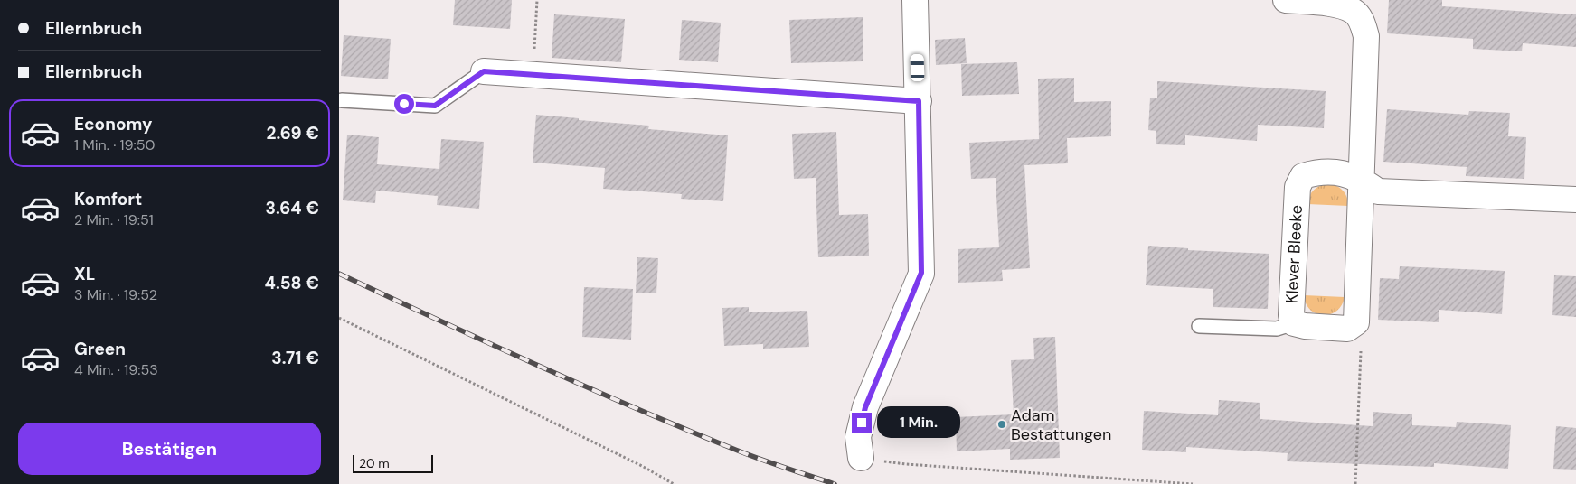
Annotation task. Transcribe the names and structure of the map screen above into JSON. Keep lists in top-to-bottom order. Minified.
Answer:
{"streets":{"street":["Klever Bleeke"]},"places":["Adam Bestattungen"],"scale_bar":"20 m","page":{"banner":["Ellernbruch","Ellernbruch"],"list":[{"name":"Economy","note":"1 Min. · 19:50","value":"2.69 €"},{"name":"Komfort","note":"2 Min. · 19:51","value":"3.64 €"},{"name":"XL","note":"3 Min. · 19:52","value":"4.58 €"},{"name":"Green","note":"4 Min. · 19:53","value":"3.71 €"}],"bubble":"1 Min.","buttons":"Bestätigen","scale":"20 m"}}
